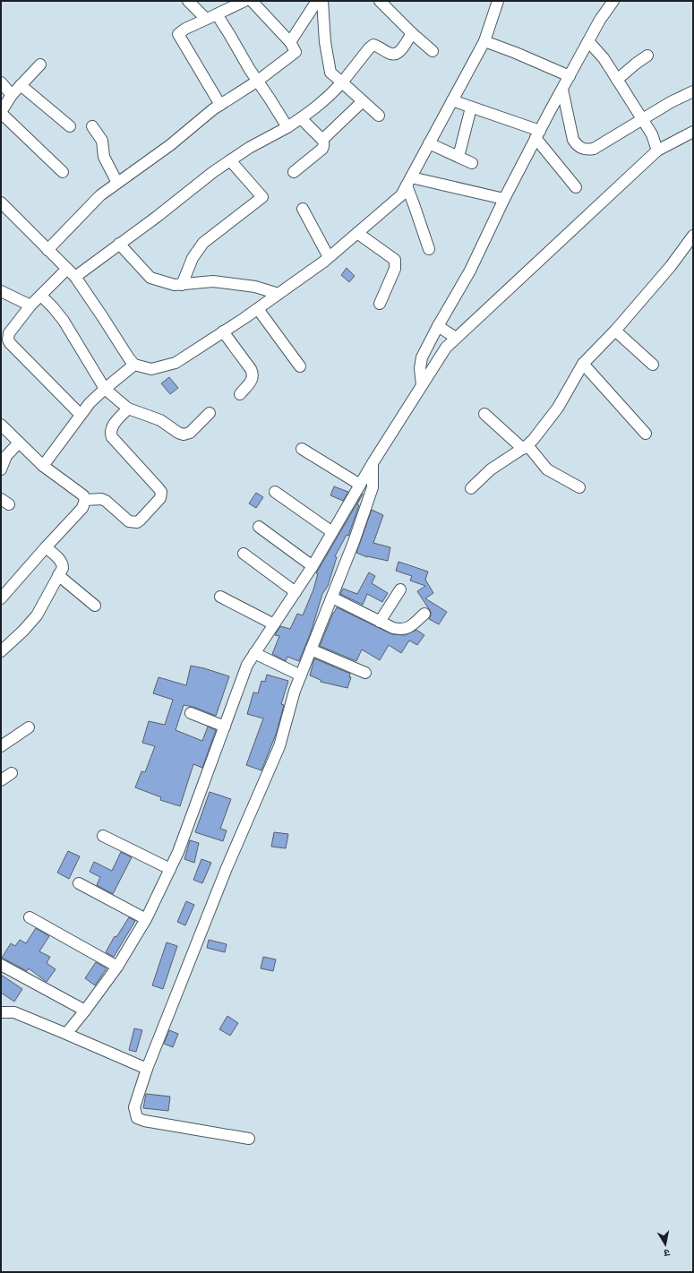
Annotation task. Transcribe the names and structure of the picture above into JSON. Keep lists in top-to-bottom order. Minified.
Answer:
{"north":"bottom"}
